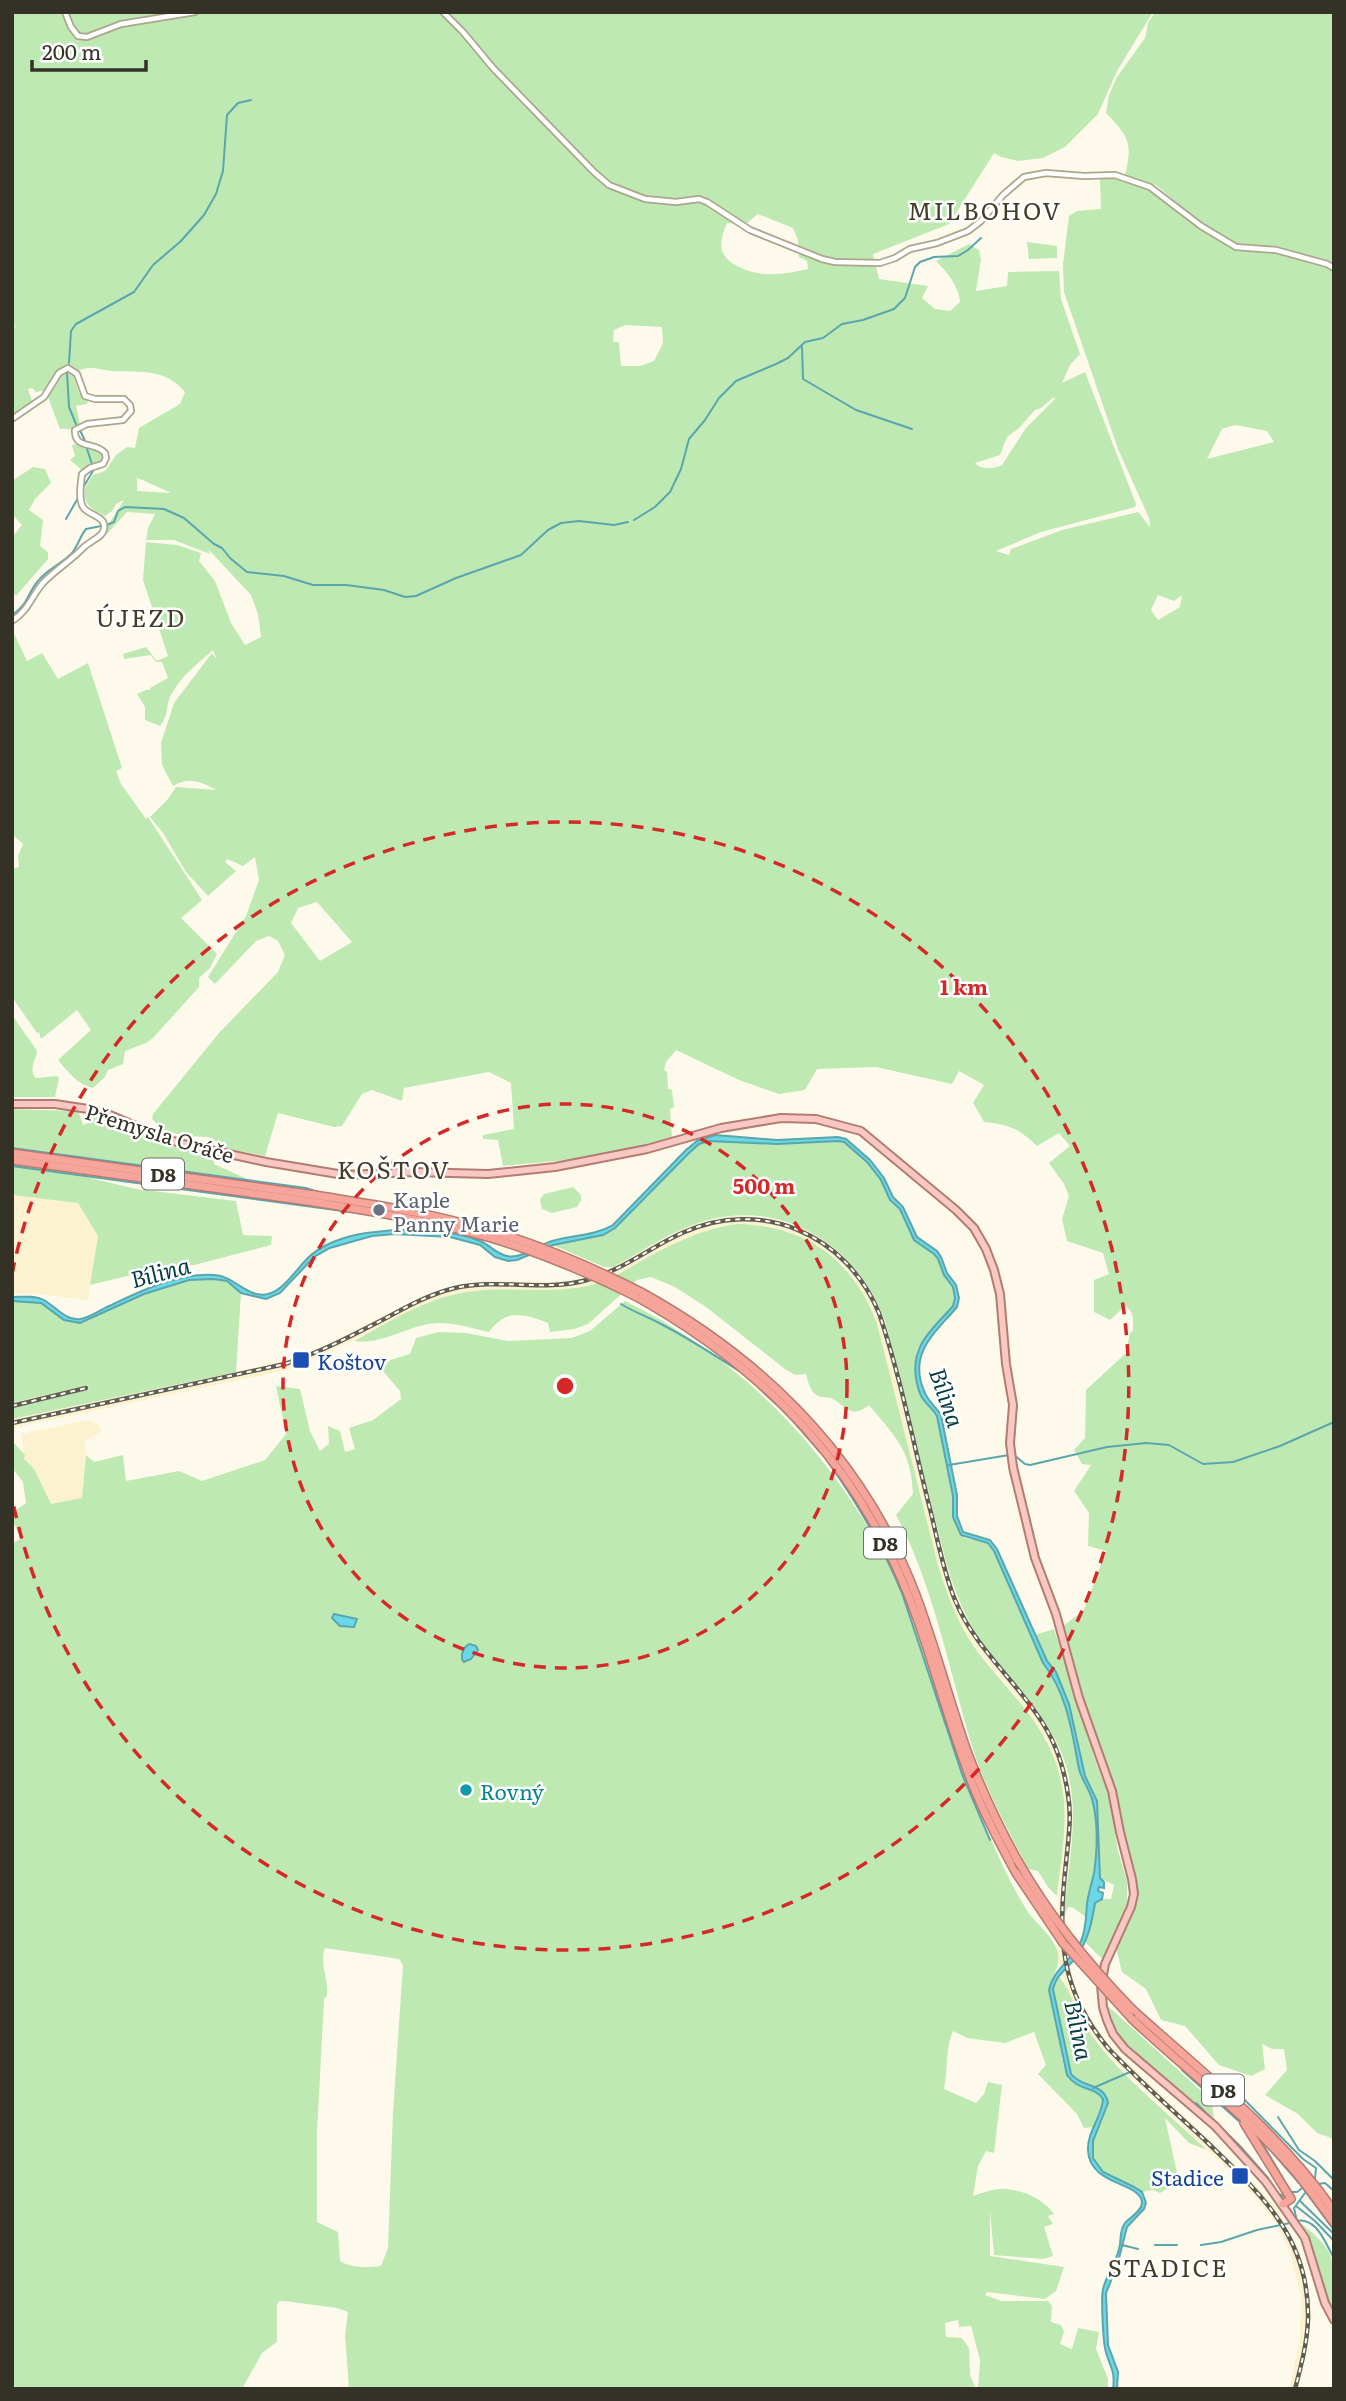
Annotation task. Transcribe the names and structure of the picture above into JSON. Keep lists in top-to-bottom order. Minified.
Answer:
{"streets":{"highway":["D8"],"main road":["Přemysla Oráče"]},"districts":["MILBOHOV","ÚJEZD","KOŠTOV","STADICE"],"water":["Bílina"],"places":{"other":["Kaple Panny Marie","Rovný"],"transit":["Koštov","Stadice"]},"scale_bar":"200 m","rings":["1 km","500 m"]}
